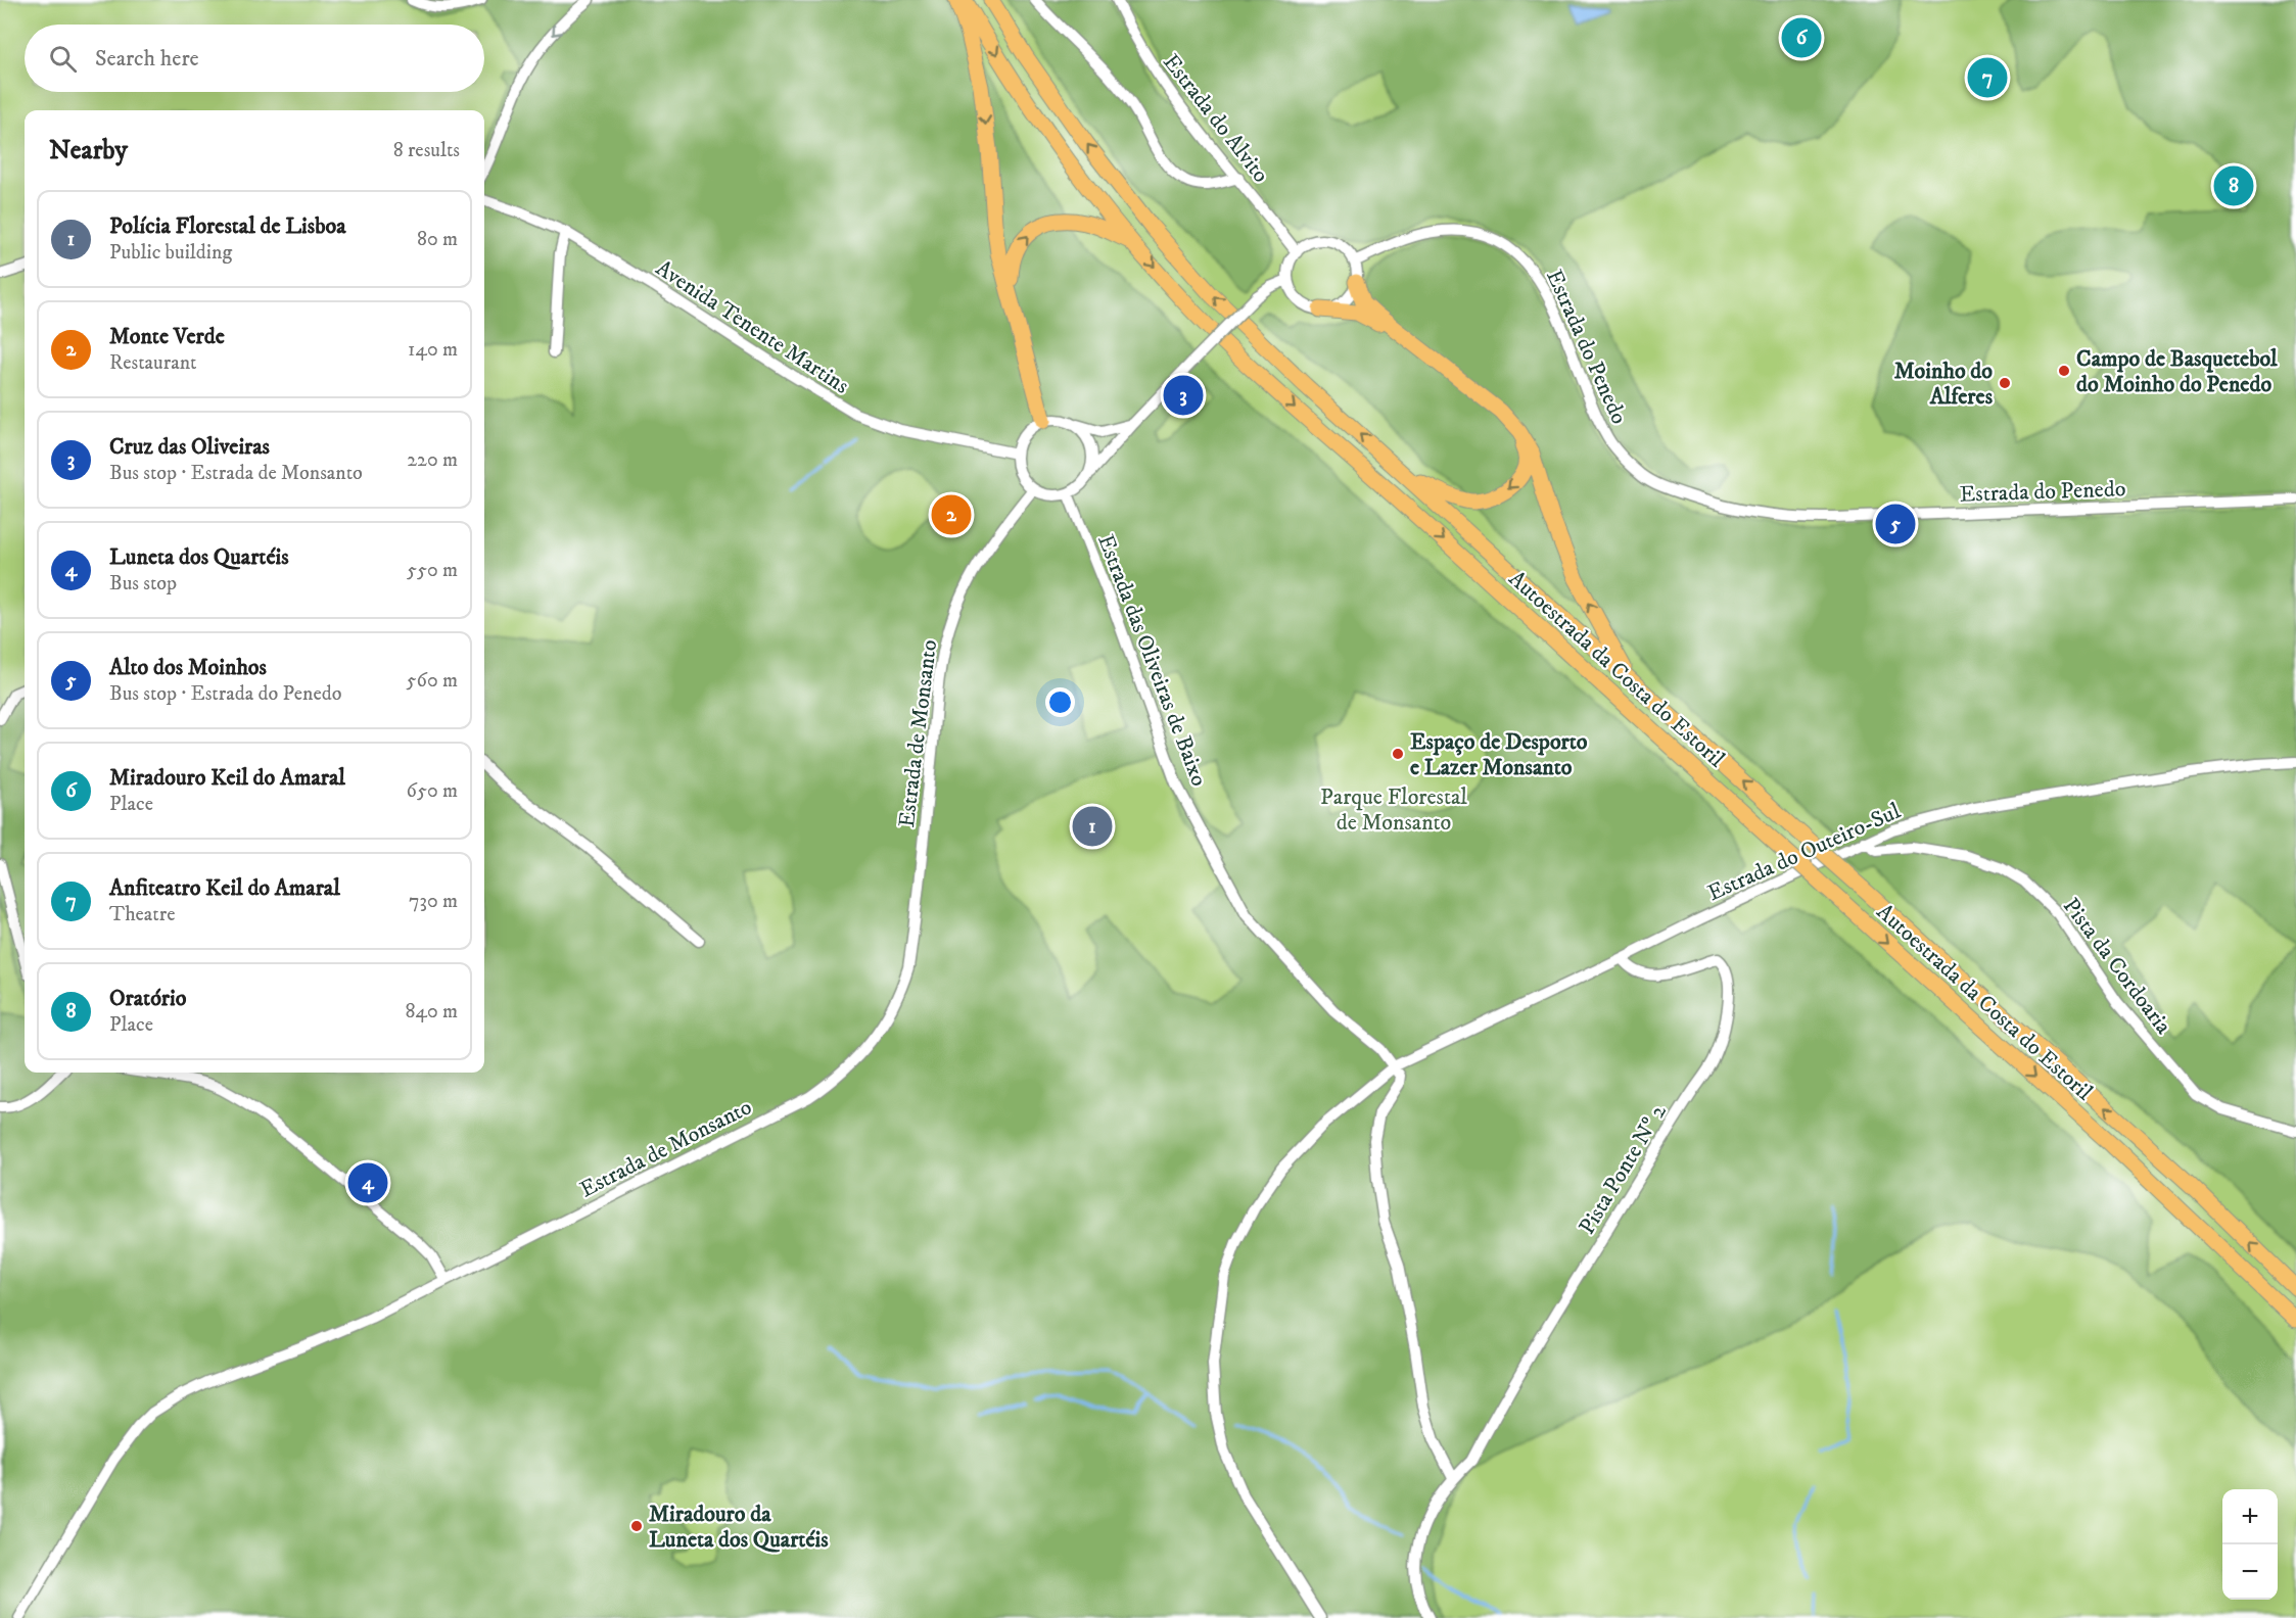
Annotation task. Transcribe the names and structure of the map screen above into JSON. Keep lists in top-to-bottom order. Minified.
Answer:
{"streets":{"highway":["Autoestrada da Costa do Estoril"],"street":["Estrada do Alvito","Avenida Tenente Martins","Estrada do Penedo","Estrada das Oliveiras de Baixo","Estrada de Monsanto","Estrada do Outeiro-Sul","Pista da Cordoaria","Pista Ponte Nº 2"]},"crossings":[["Estrada do Alvito","Estrada do Penedo"],["Avenida Tenente Martins","Estrada das Oliveiras de Baixo"],["Avenida Tenente Martins","Estrada de Monsanto"],["Estrada das Oliveiras de Baixo","Estrada de Monsanto"],["Estrada das Oliveiras de Baixo","Estrada do Outeiro-Sul"],["Estrada do Outeiro-Sul","Pista da Cordoaria"],["Estrada do Outeiro-Sul","Pista Ponte Nº 2"]],"parks":["Parque Florestal de Monsanto"],"places":["Campo de Basquetebol do Moinho do Penedo","Moinho do Alferes","Espaço de Desporto e Lazer Monsanto","Miradouro da Luneta dos Quartéis"],"page":{"pins":["6","7","8","3","2","5","1","4"],"search":"Search here","heading":["Nearby","8 results"],"list":[{"mark":"1","name":"Polícia Florestal de Lisboa","note":"Public building","value":"80 m"},{"mark":"2","name":"Monte Verde","note":"Restaurant","value":"140 m"},{"mark":"3","name":"Cruz das Oliveiras","note":"Bus stop · Estrada de Monsanto","value":"220 m"},{"mark":"4","name":"Luneta dos Quartéis","note":"Bus stop","value":"550 m"},{"mark":"5","name":"Alto dos Moinhos","note":"Bus stop · Estrada do Penedo","value":"560 m"},{"mark":"6","name":"Miradouro Keil do Amaral","note":"Place","value":"650 m"},{"mark":"7","name":"Anfiteatro Keil do Amaral","note":"Theatre","value":"730 m"},{"mark":"8","name":"Oratório","note":"Place","value":"840 m"}],"map_buttons":["+","−"]}}
